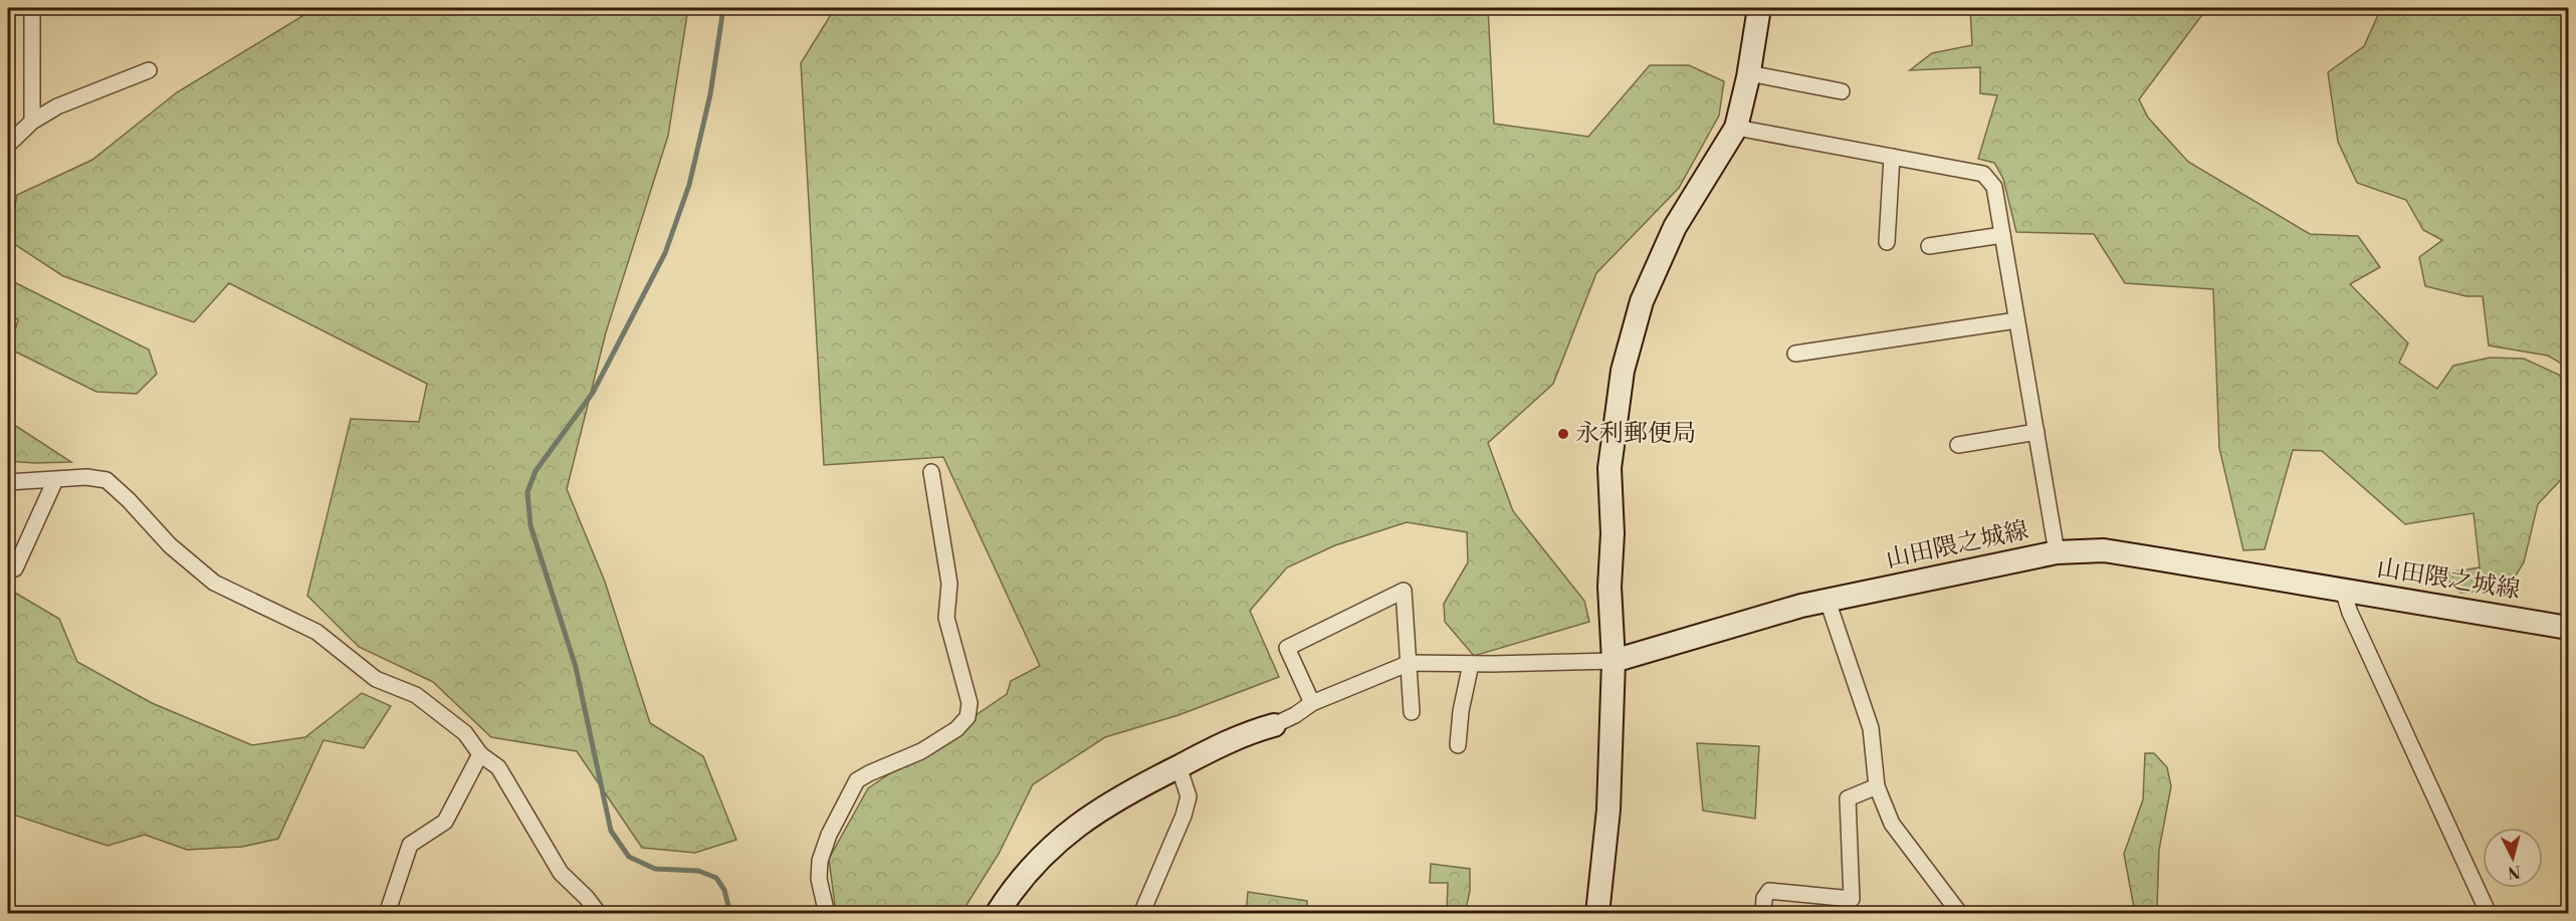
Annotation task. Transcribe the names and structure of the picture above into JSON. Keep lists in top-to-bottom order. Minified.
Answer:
{"streets":{"main road":["山田隈之城線"]},"places":["永利郵便局"],"north":"bottom"}
